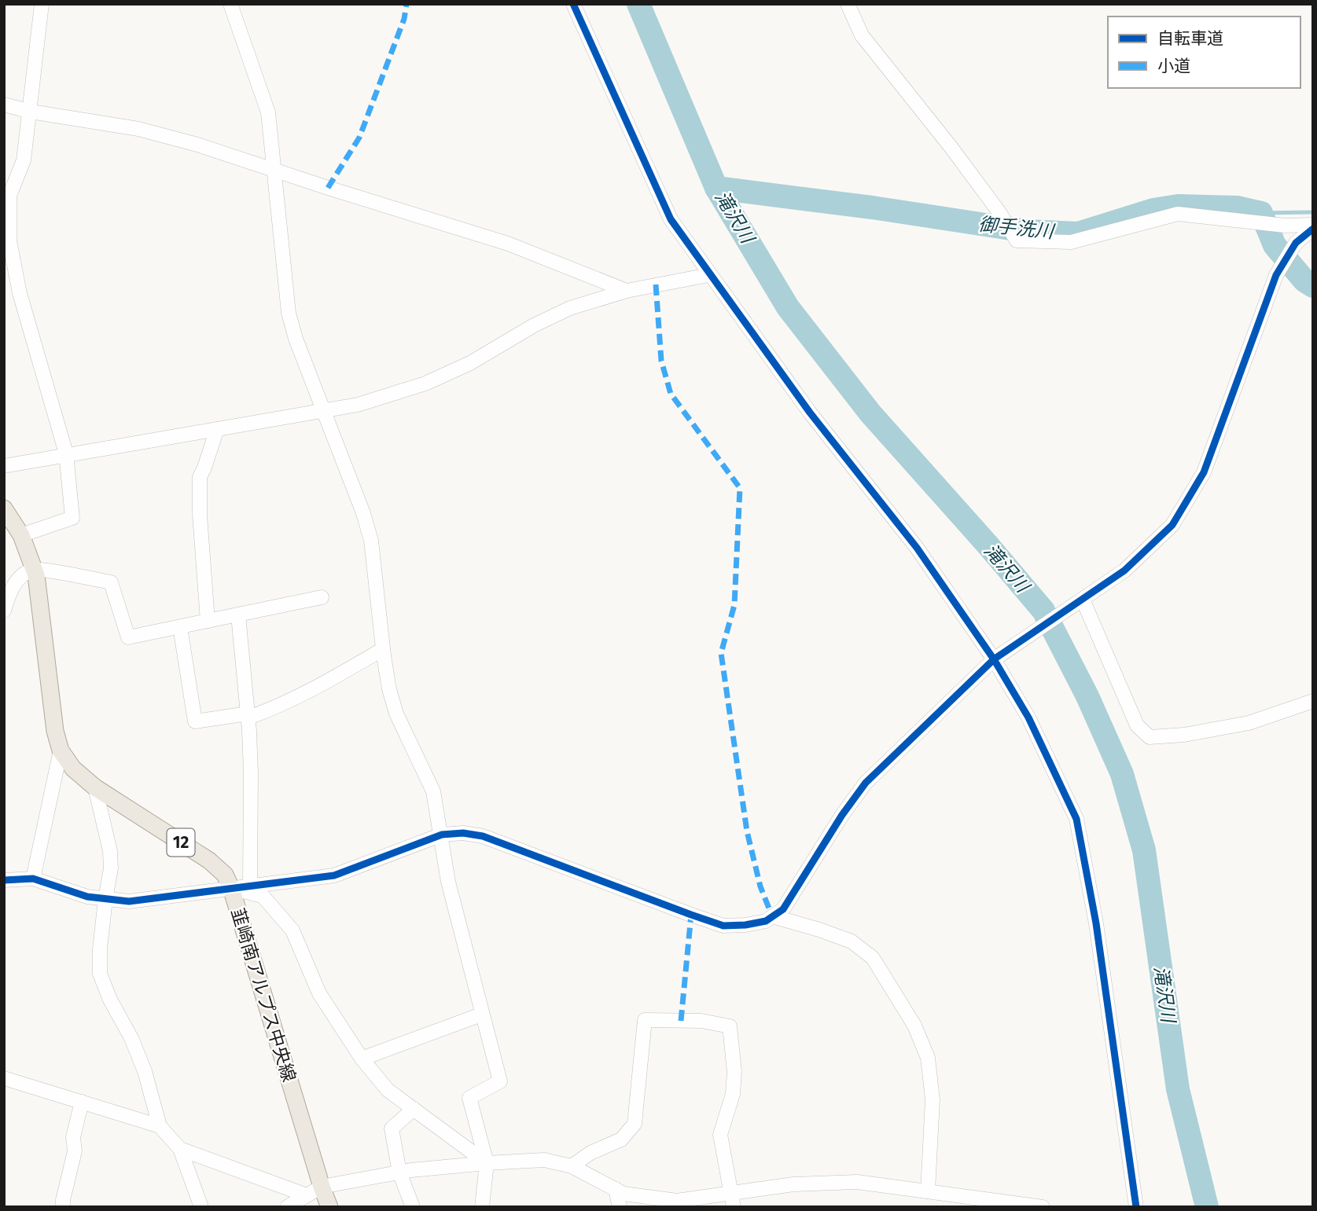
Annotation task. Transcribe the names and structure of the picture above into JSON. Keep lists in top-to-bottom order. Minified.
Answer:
{"streets":{"main road":["12","韮崎南アルプス中央線"]},"water":["滝沢川","御手洗川"],"legend":["自転車道","小道"]}
